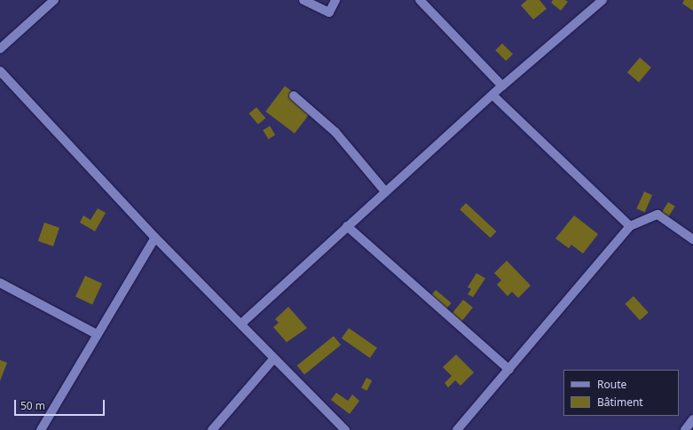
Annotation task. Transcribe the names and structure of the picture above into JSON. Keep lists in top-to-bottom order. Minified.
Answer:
{"legend":["Route","Bâtiment"],"scale_bar":"50 m"}
